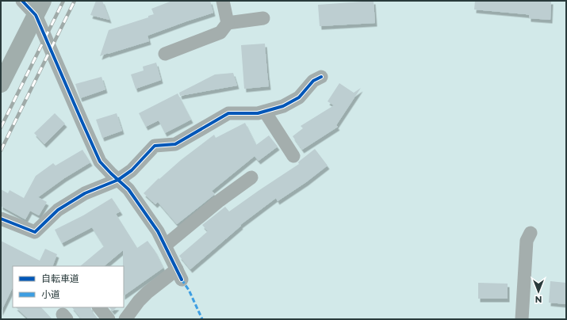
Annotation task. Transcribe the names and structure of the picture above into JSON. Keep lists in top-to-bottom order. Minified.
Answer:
{"legend":["自転車道","小道"],"north":"bottom"}
